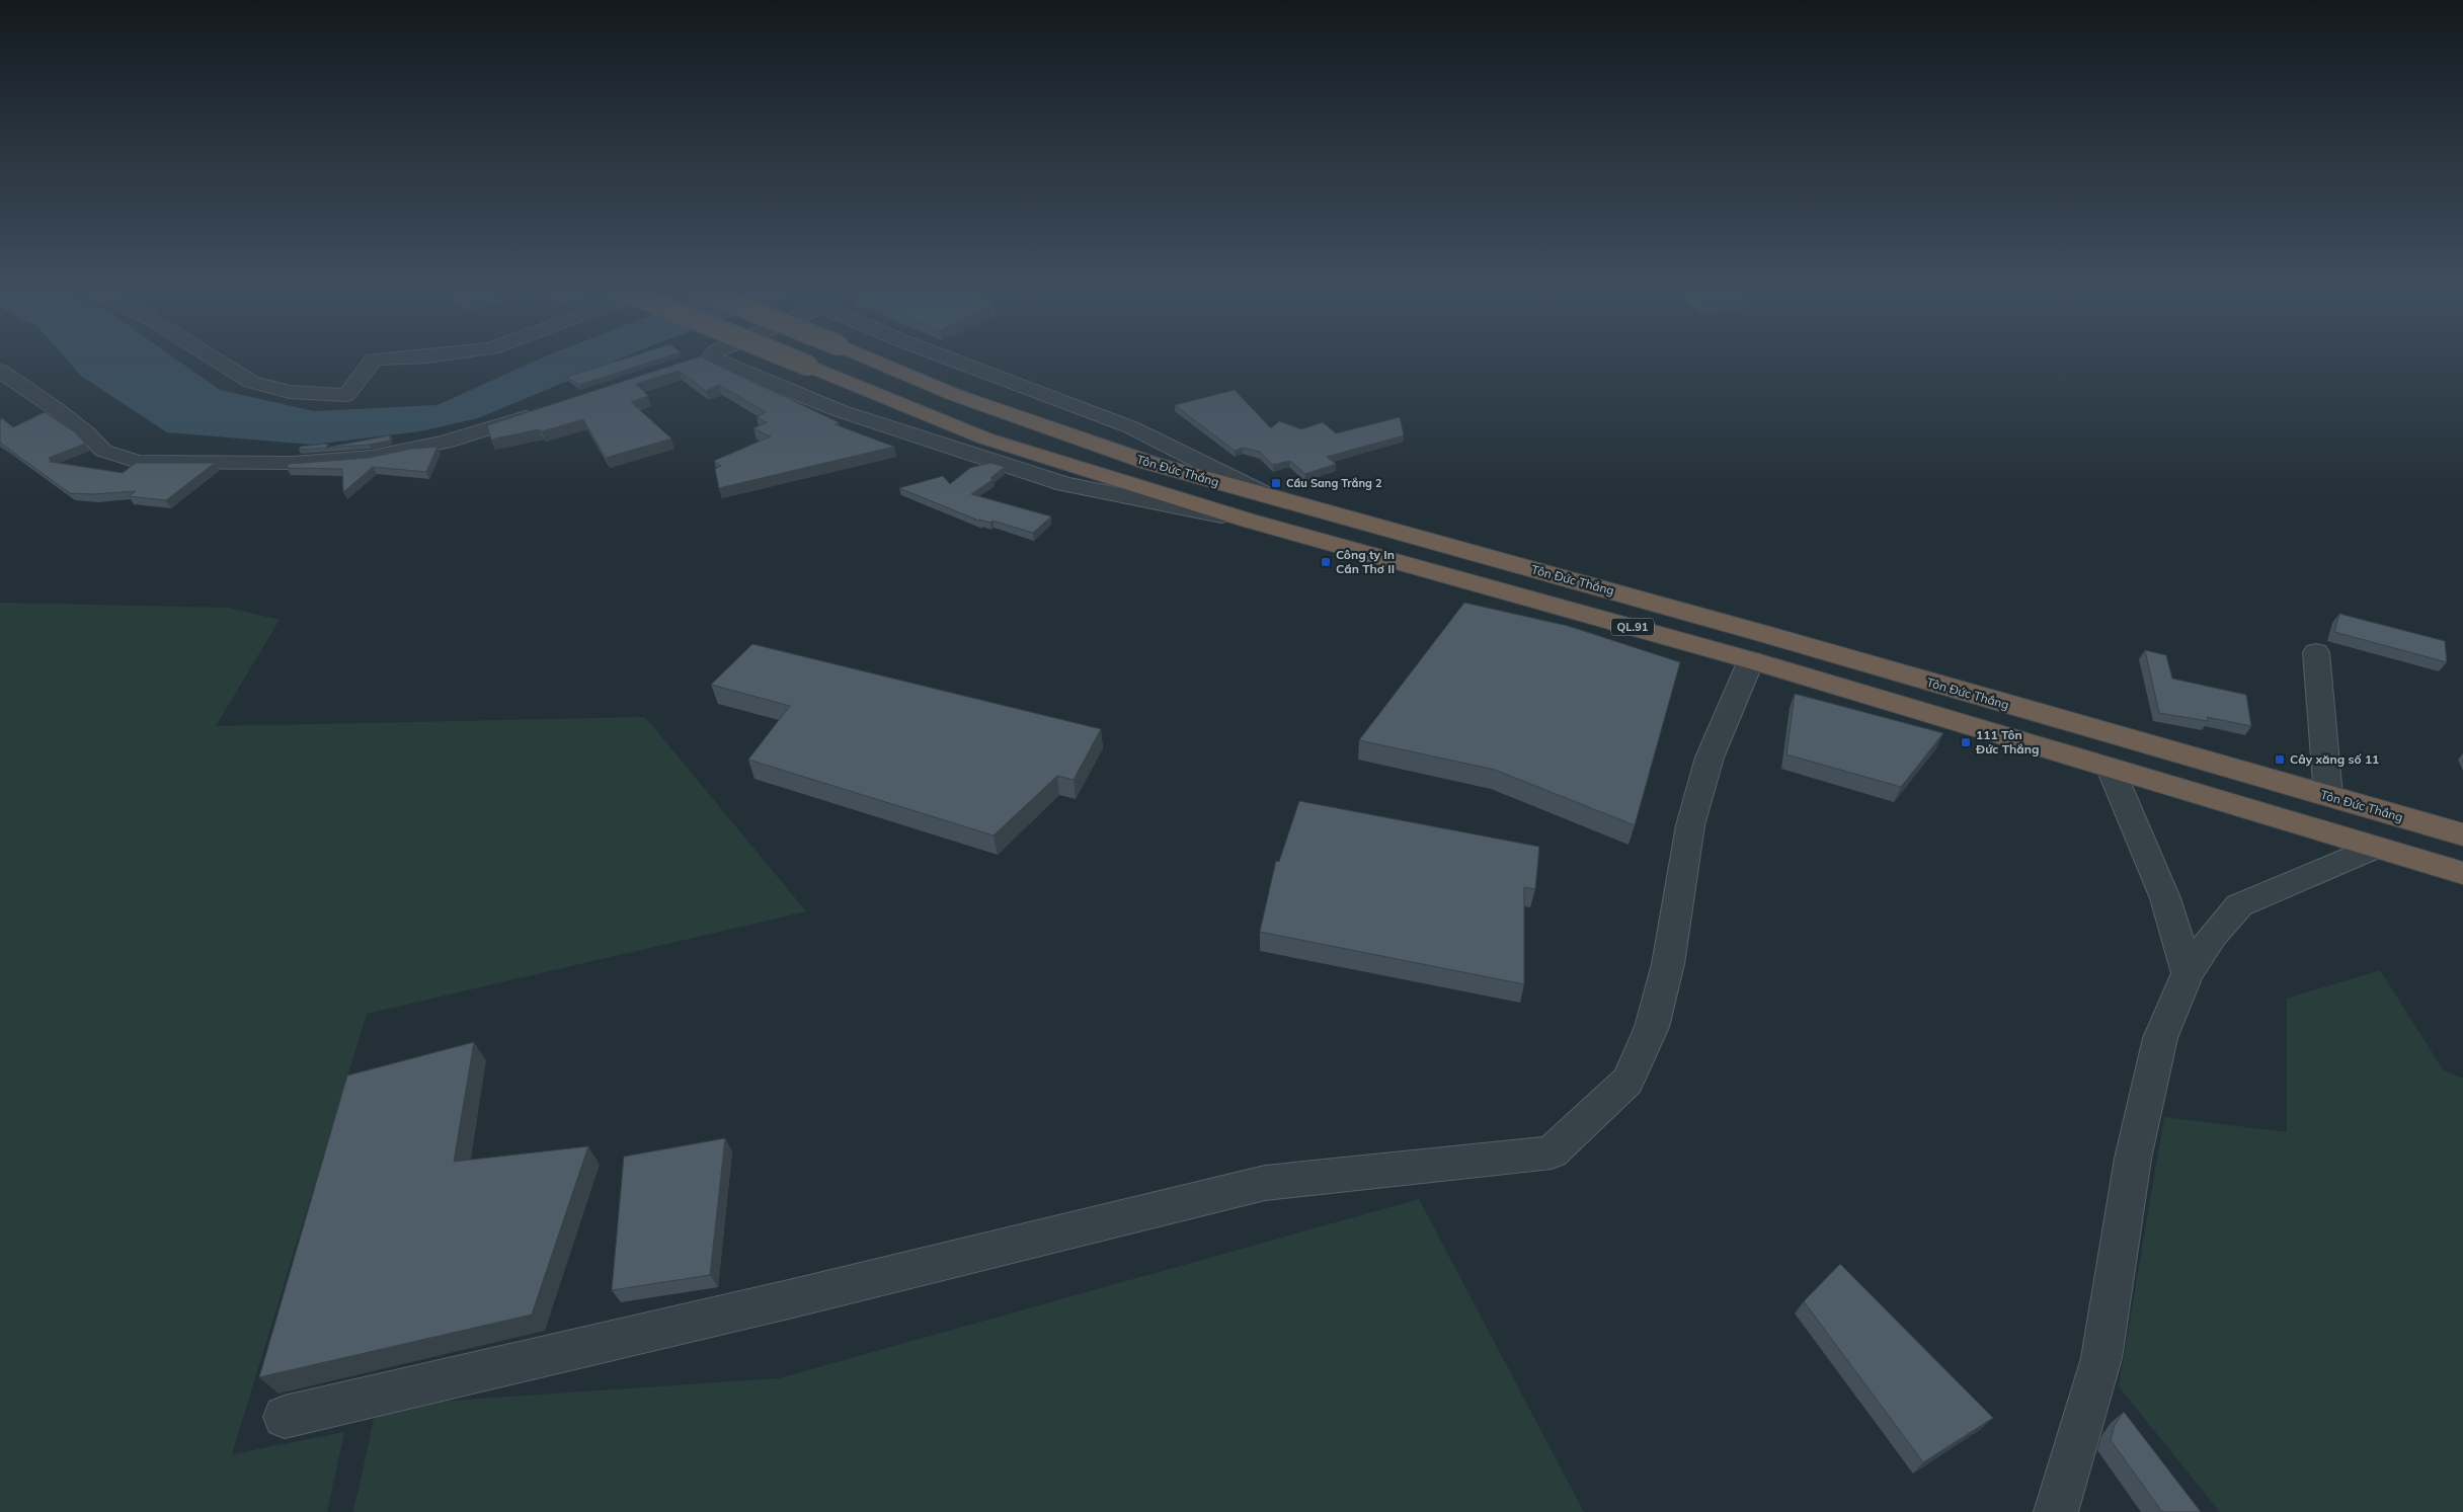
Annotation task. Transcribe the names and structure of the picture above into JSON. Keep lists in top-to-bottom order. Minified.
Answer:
{"streets":{"highway":["Tôn Đức Thắng","QL.91"]},"places":{"transit":["Cầu Sang Trắng 2","Công ty In Cần Thơ II","111 Tôn Đức Thắng","Cây xăng số 11"]}}
